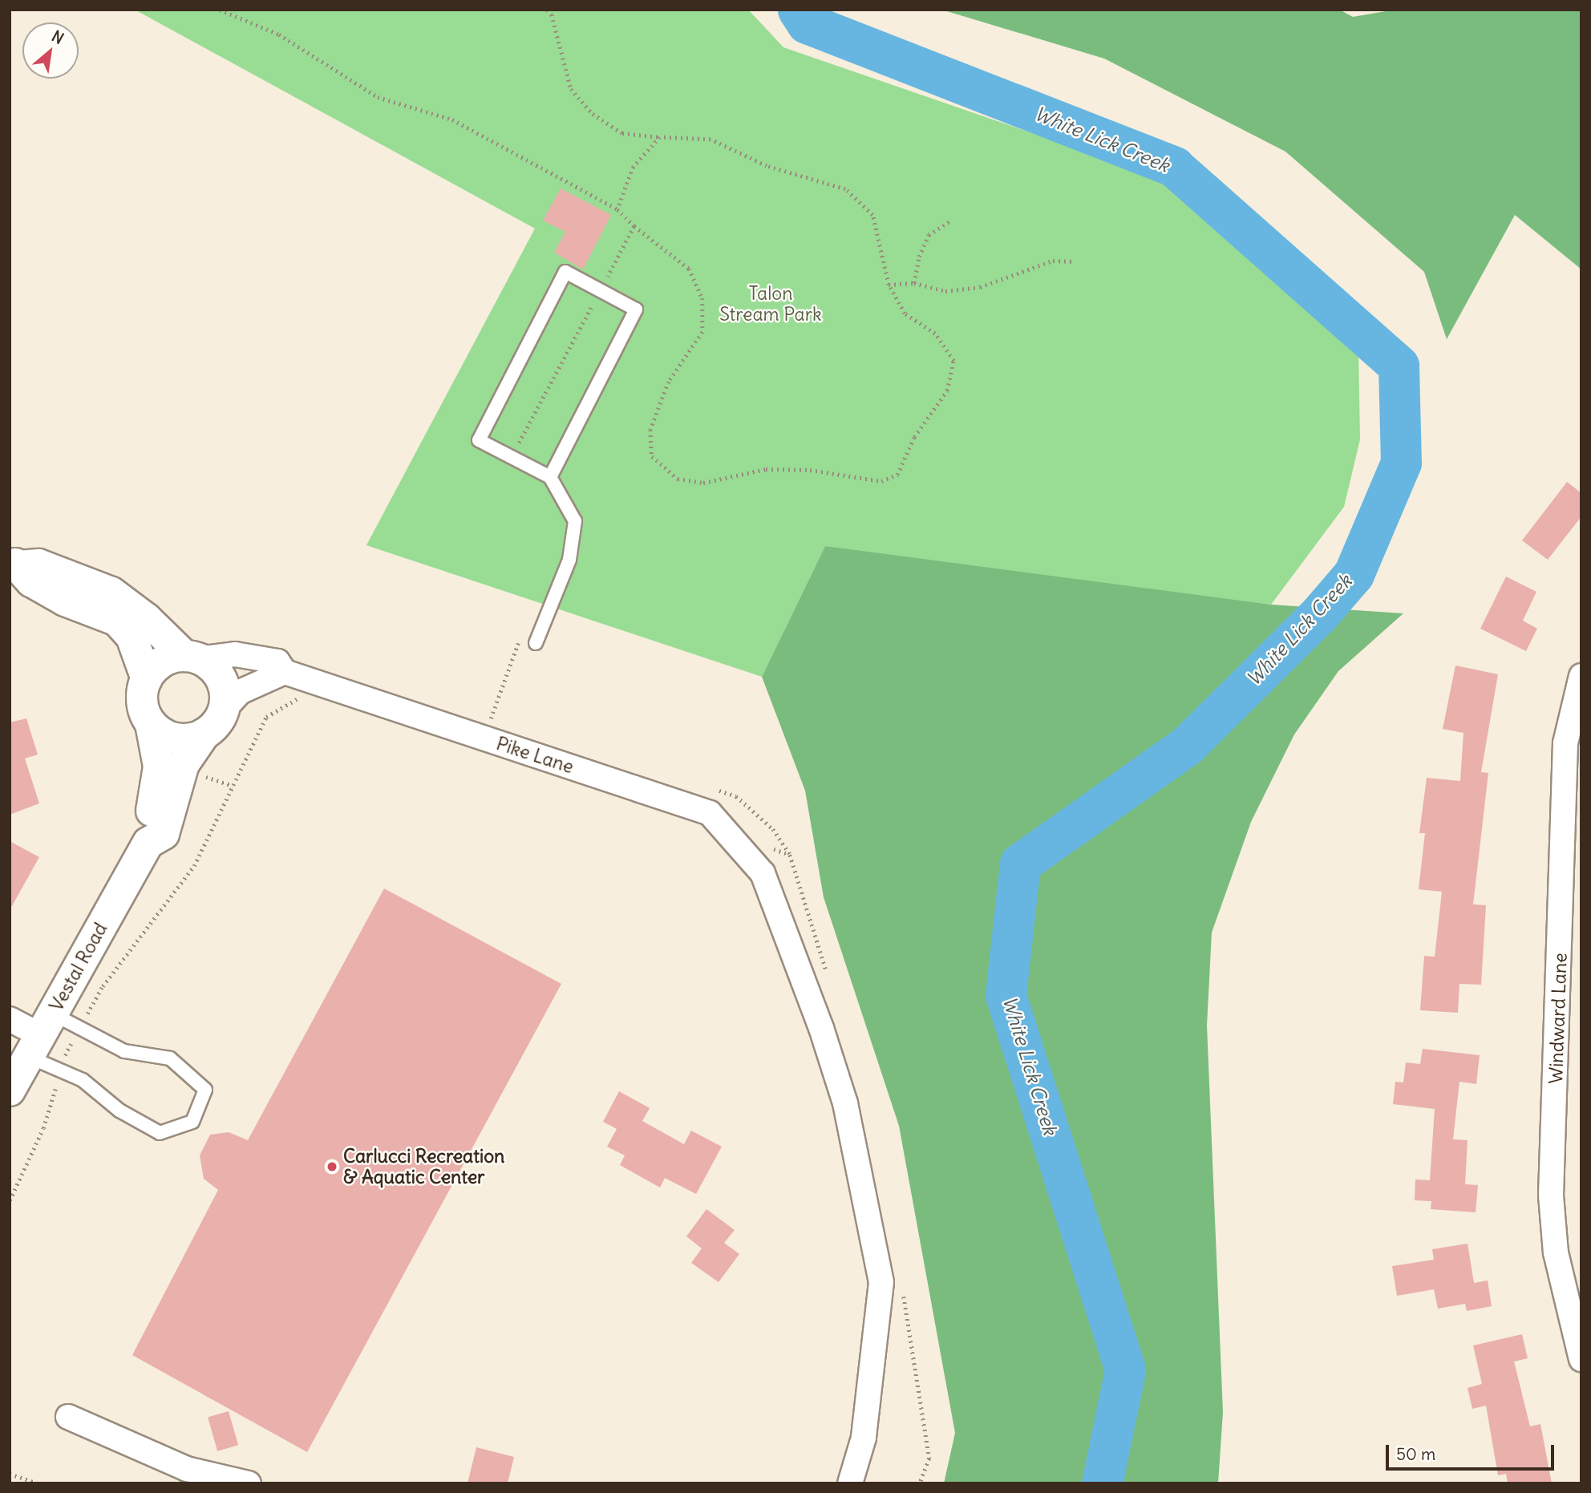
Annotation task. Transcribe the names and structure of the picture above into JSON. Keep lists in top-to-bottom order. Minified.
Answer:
{"streets":{"street":["Pike Lane","Vestal Road","Windward Lane"]},"crossings":[["Pike Lane","Vestal Road"]],"water":["White Lick Creek"],"parks":["Talon Stream Park"],"places":["Carlucci Recreation & Aquatic Center"],"scale_bar":"50 m","north":"top right"}
